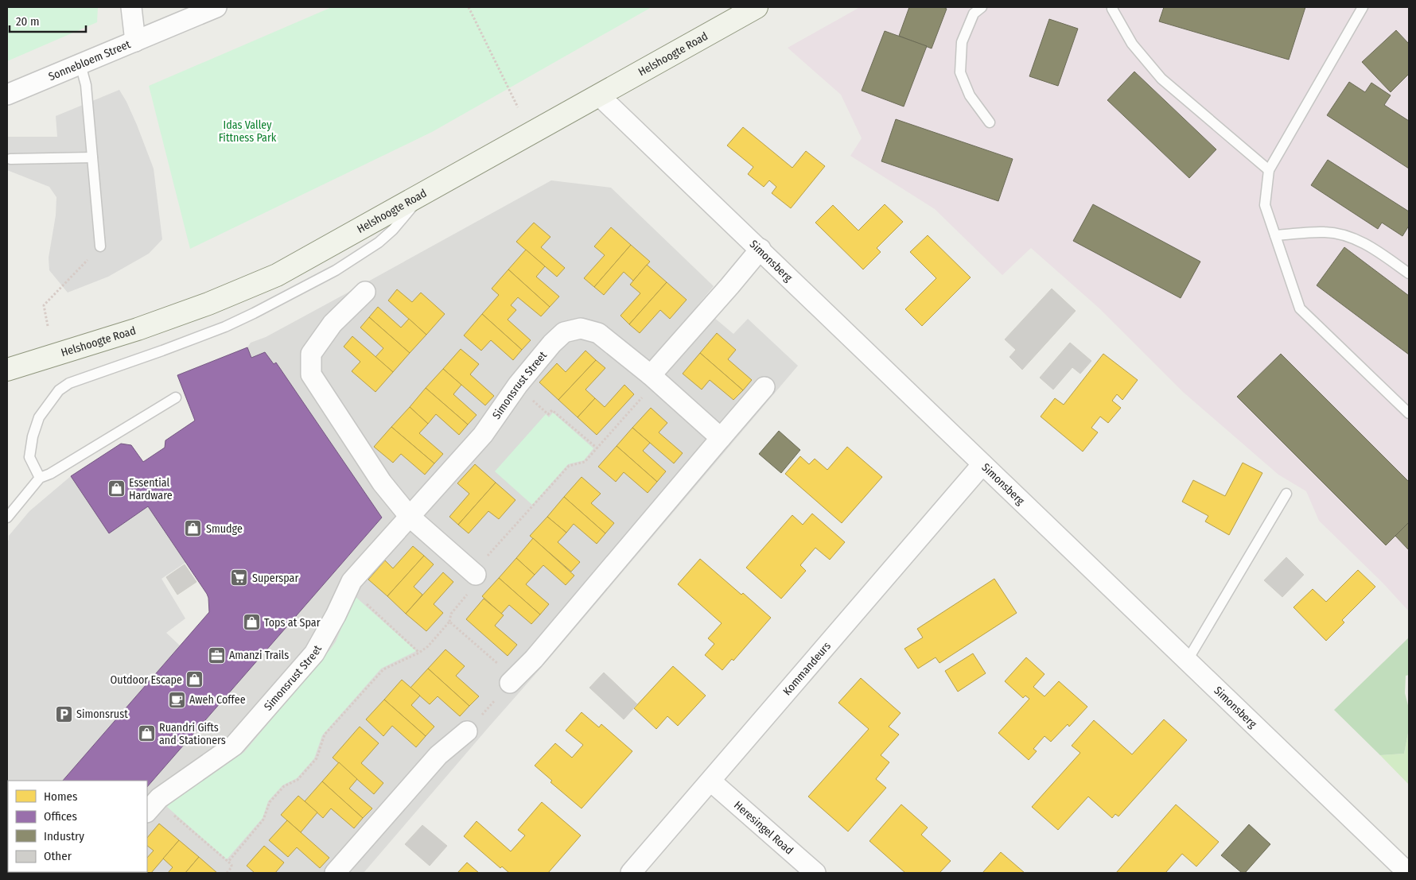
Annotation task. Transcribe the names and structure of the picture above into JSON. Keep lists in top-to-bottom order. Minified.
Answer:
{"streets":{"main road":["Helshoogte Road"],"street":["Sonnebloem Street","Simonsberg","Simonsrust Street","Kommandeurs","Heresingel Road"]},"crossings":[["Helshoogte Road","Simonsberg"],["Simonsberg","Kommandeurs"],["Kommandeurs","Heresingel Road"]],"parks":["Idas Valley Fittness Park"],"places":{"shop":["Essential Hardware","Smudge","Tops at Spar","Outdoor Escape","Ruandri Gifts and Stationers"],"supermarket":["Superspar"],"office":["Amanzi Trails"],"cafe":["Aweh Coffee"],"parking":["Simonsrust"]},"legend":["Homes","Offices","Industry","Other"],"scale_bar":"20 m"}
